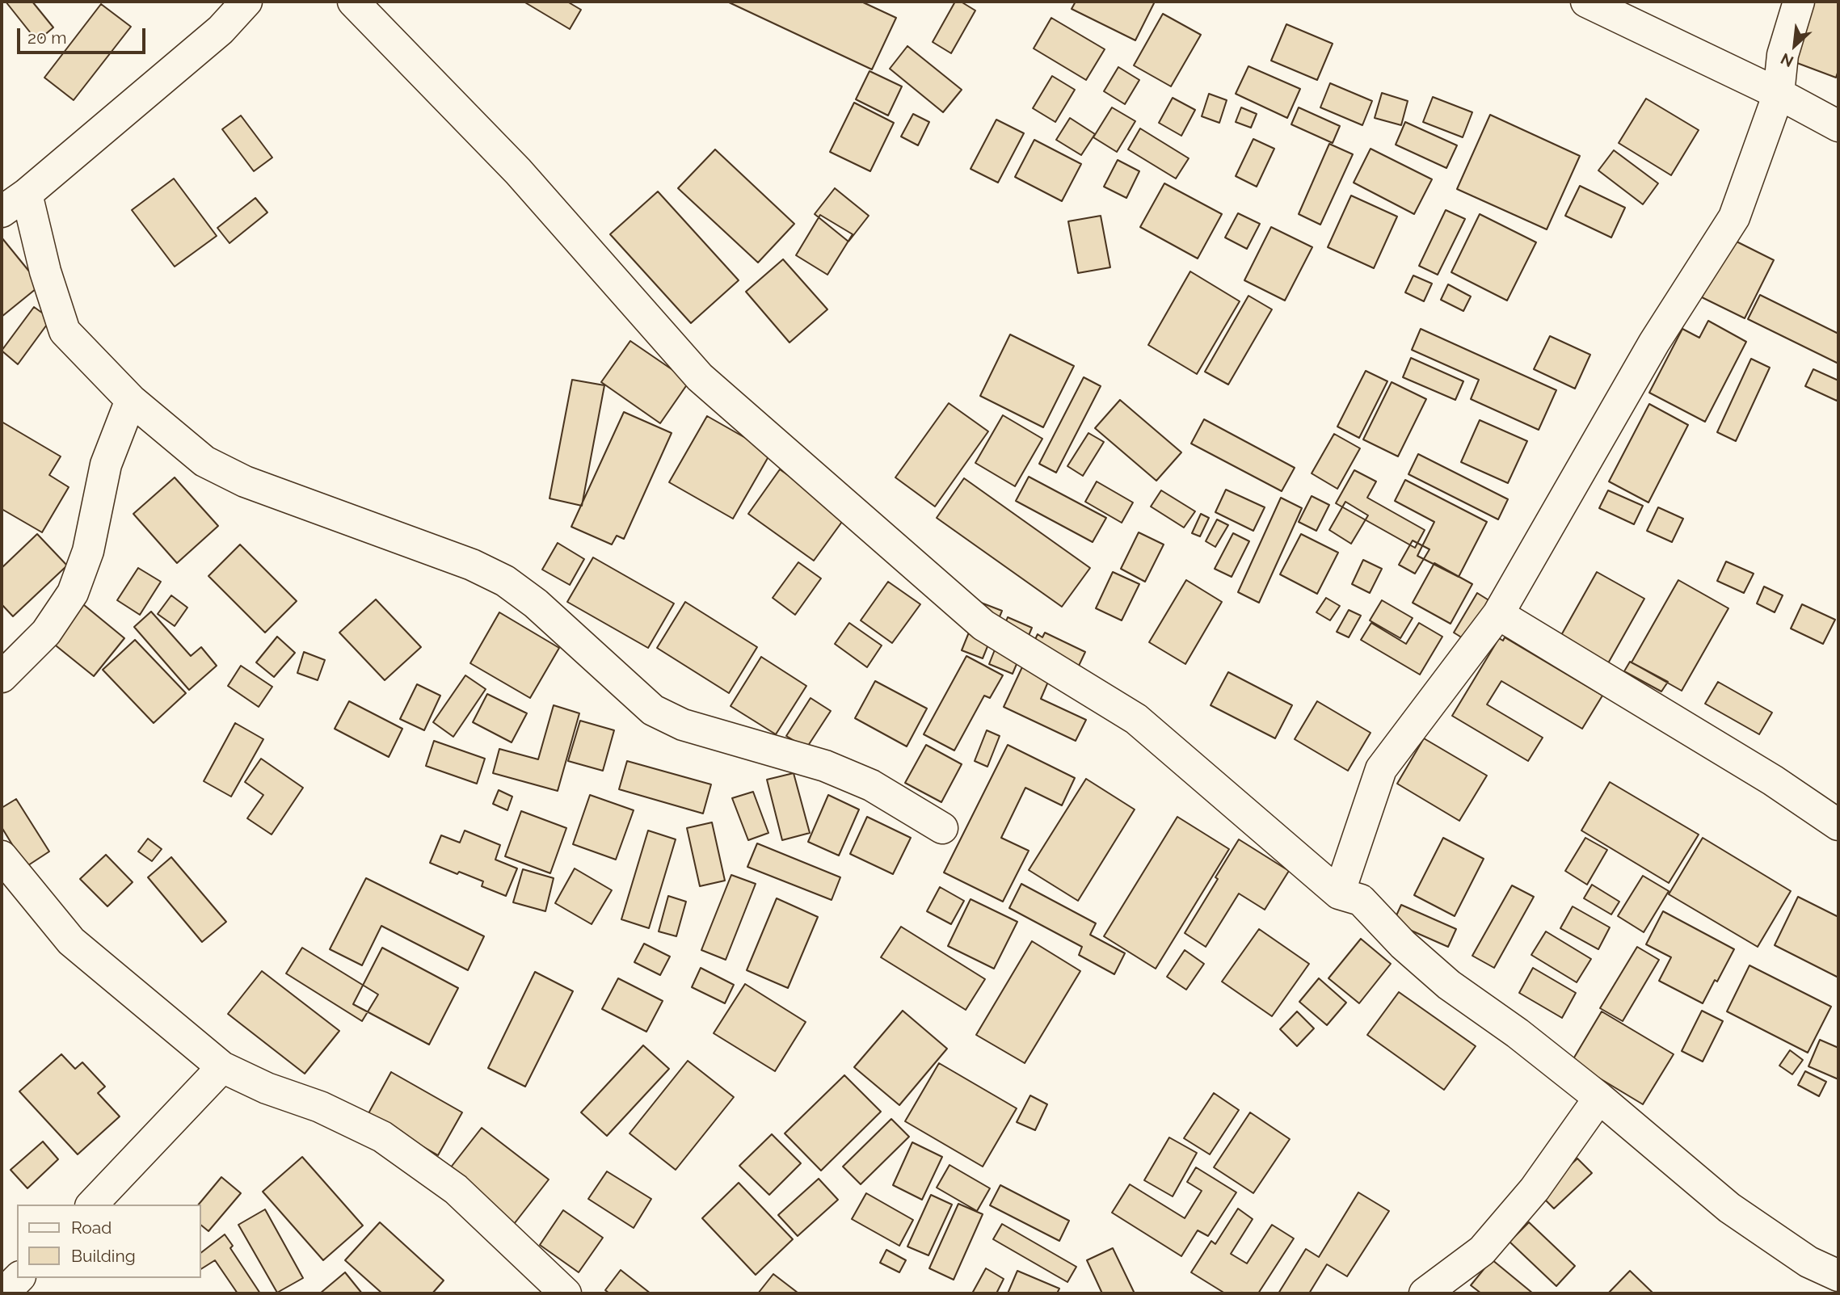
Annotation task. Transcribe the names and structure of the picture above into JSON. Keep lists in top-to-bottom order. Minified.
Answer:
{"legend":["Road","Building"],"scale_bar":"20 m","north":"bottom left"}
